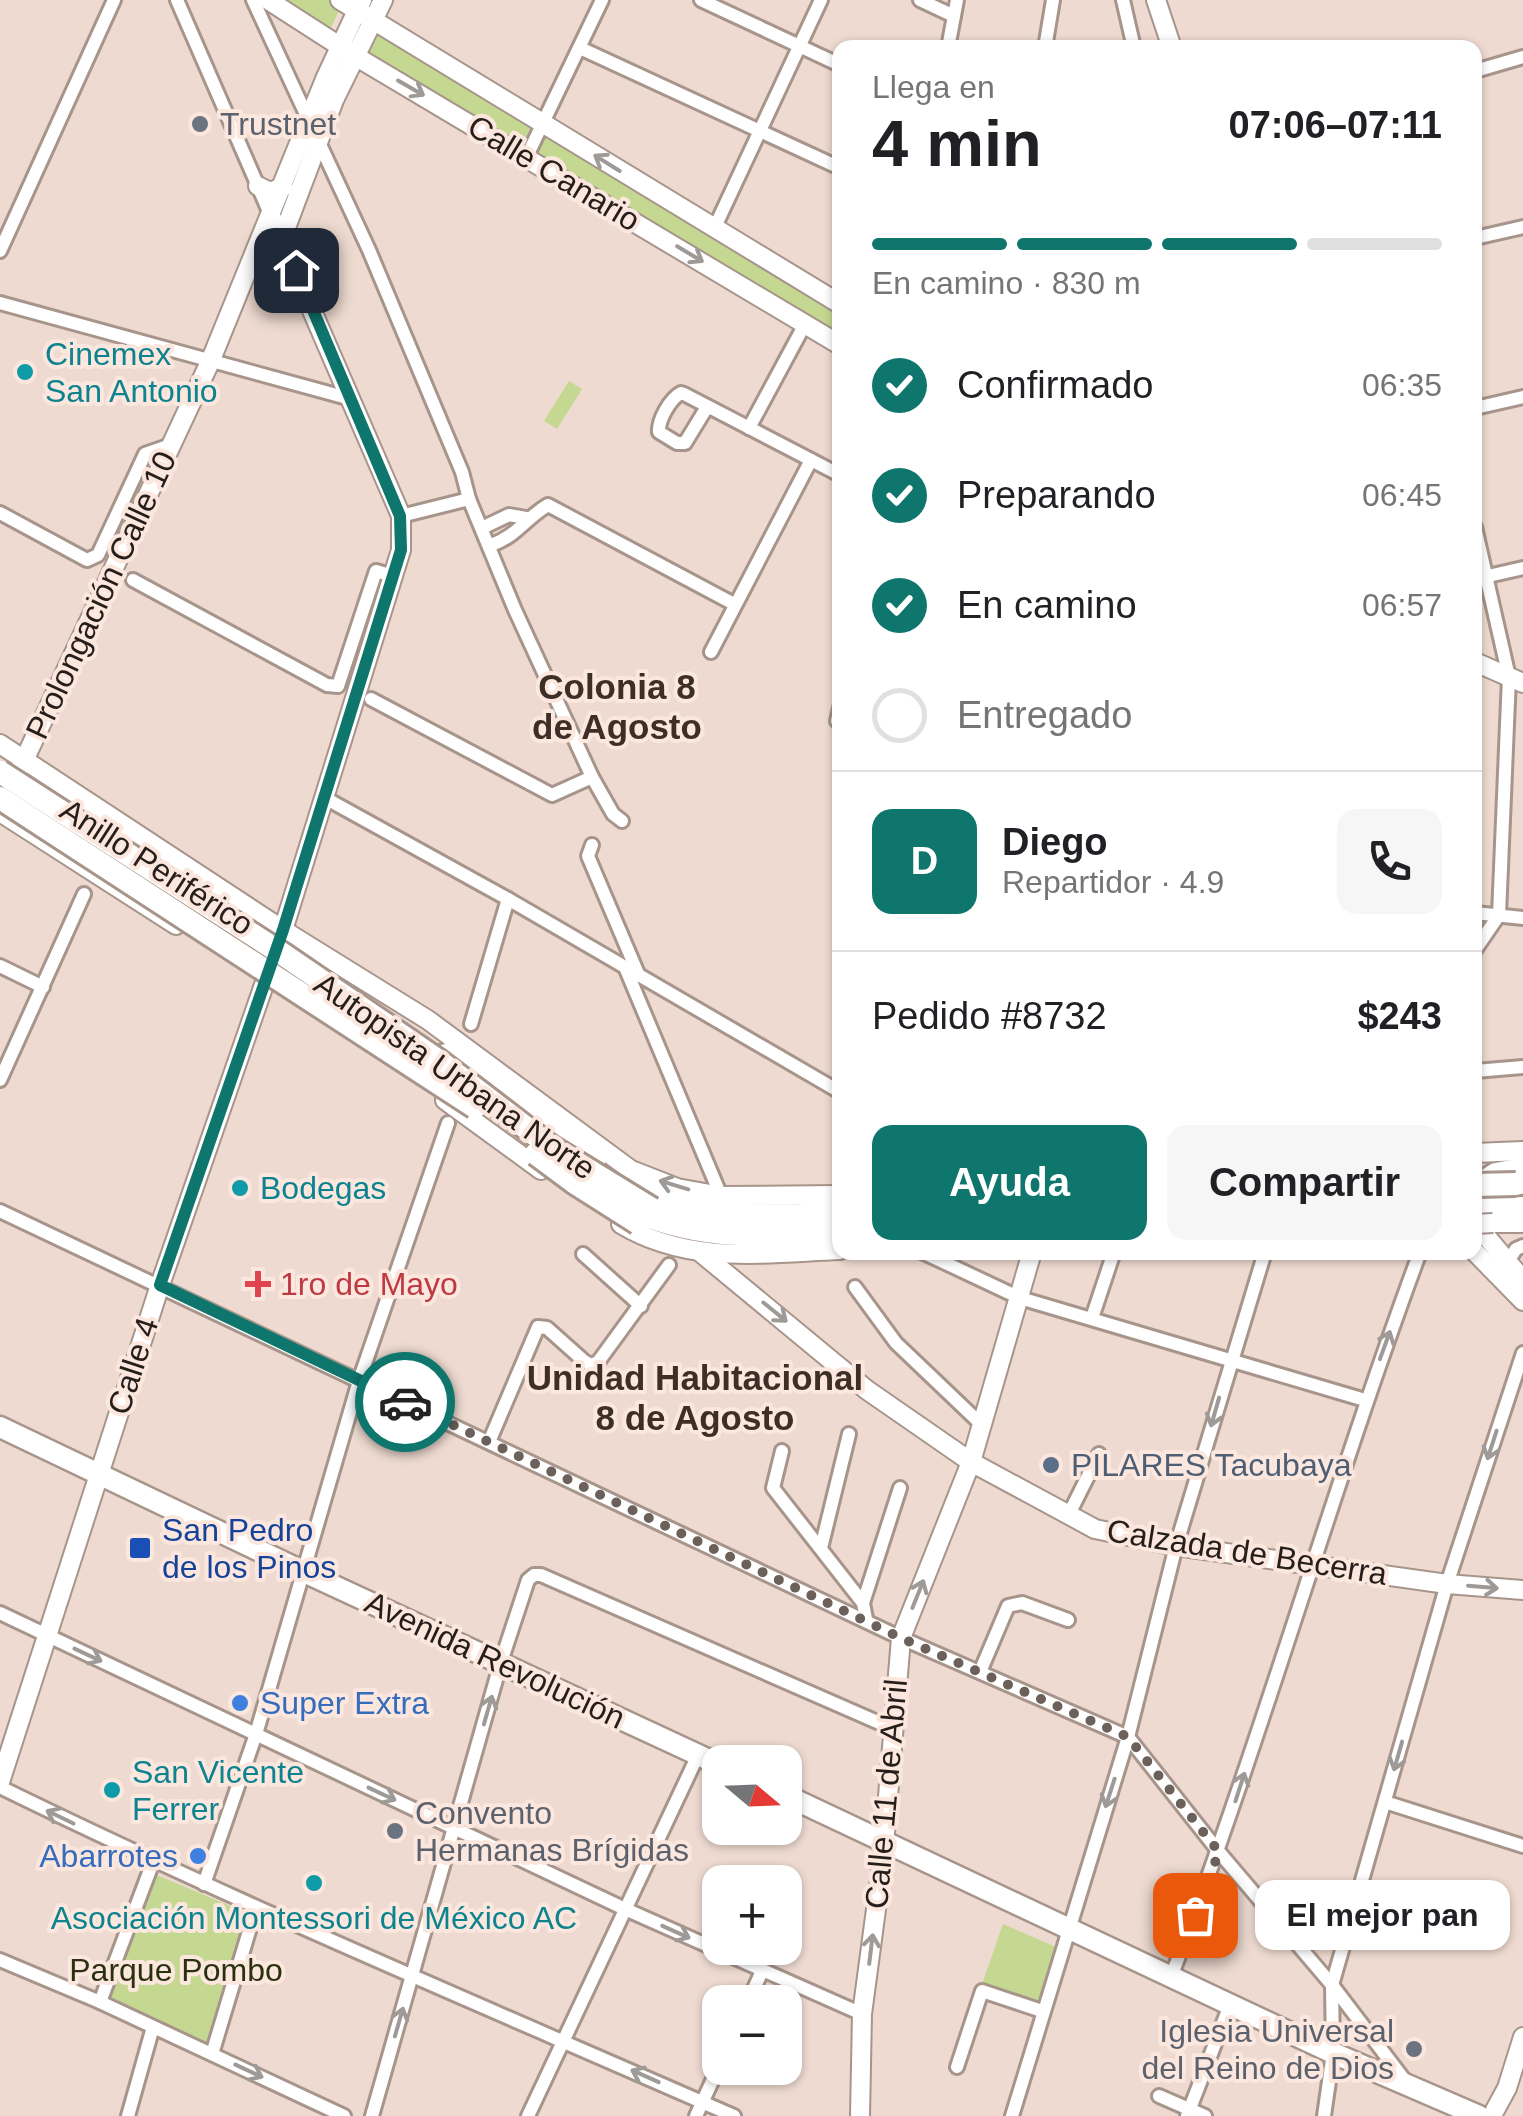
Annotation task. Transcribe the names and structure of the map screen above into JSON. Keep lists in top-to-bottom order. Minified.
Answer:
{"streets":{"highway":["Anillo Periférico","Autopista Urbana Norte"],"main road":["Avenida Revolución"],"street":["Calle Canario","Prolongación Calle 10","Calle 4","Calzada de Becerra","Calle 11 de Abril"]},"crossings":[["Calle Canario","Prolongación Calle 10"],["Prolongación Calle 10","Anillo Periférico"],["Prolongación Calle 10","Autopista Urbana Norte"],["Anillo Periférico","Autopista Urbana Norte"],["Anillo Periférico","Calle 4"],["Calle 4","Avenida Revolución"],["Calzada de Becerra","Calle 11 de Abril"]],"districts":["Colonia 8 de Agosto","Unidad Habitacional 8 de Agosto"],"parks":["Parque Pombo"],"places":{"other":["Trustnet","Cinemex San Antonio","Bodegas","PILARES Tacubaya","Super Extra","San Vicente Ferrer","Convento Hermanas Brígidas","Abarrotes","Asociación Montessori de México AC","El mejor pan","Iglesia Universal del Reino de Dios"],"health":["1ro de Mayo"],"transit":["San Pedro de los Pinos"]},"north":"right","page":{"heading":["4 min","Llega en","07:06–07:11"],"panel":["Diego","Repartidor · 4.9","Pedido #8732","$243"],"bar":"En camino · 830 m","list":[["Confirmado","06:35"],["Preparando","06:45"],["En camino","06:57"],"Entregado"],"round":"D","buttons":["Ayuda","Compartir"],"map_buttons":["+","−"],"bubble":"El mejor pan"}}
